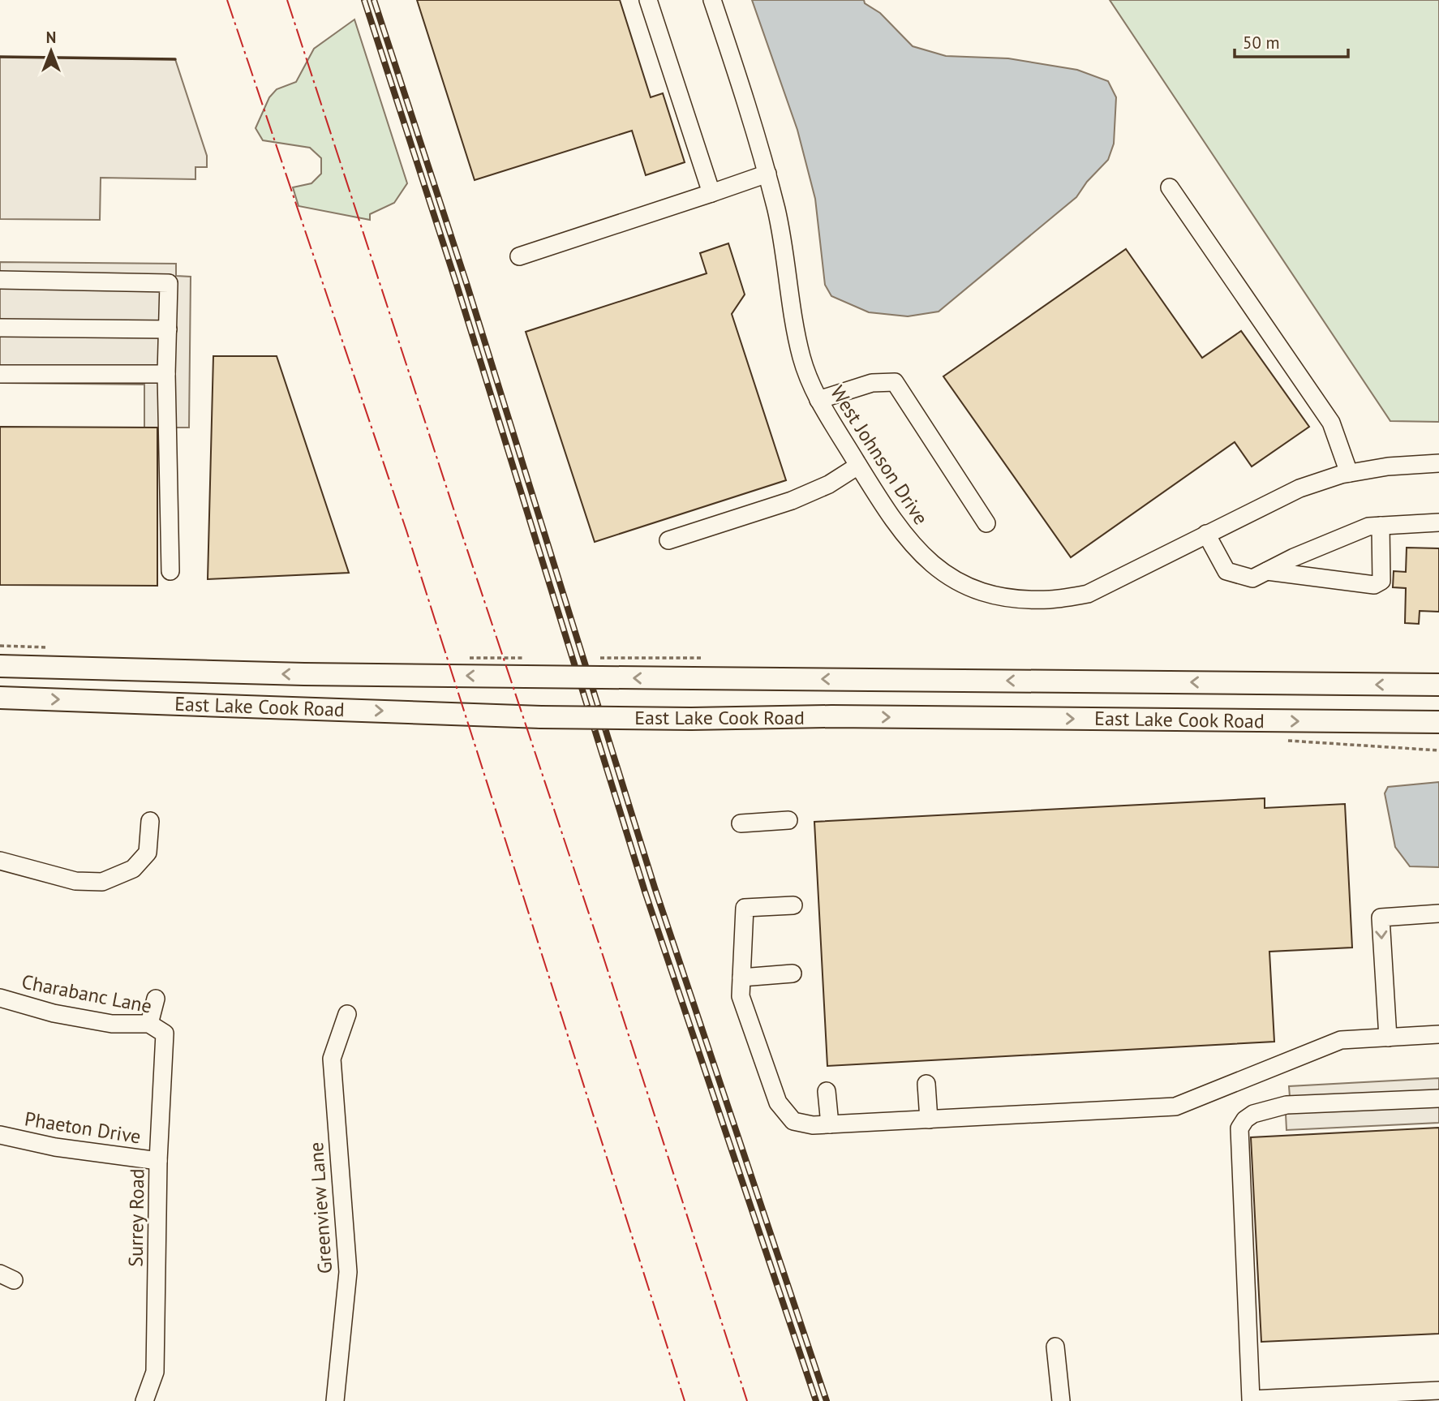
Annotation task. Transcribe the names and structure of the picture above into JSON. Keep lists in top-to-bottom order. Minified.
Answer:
{"streets":{"main road":["East Lake Cook Road"],"street":["West Johnson Drive","Charabanc Lane","Phaeton Drive","Greenview Lane","Surrey Road"]},"crossings":[["Charabanc Lane","Surrey Road"],["Phaeton Drive","Surrey Road"]],"scale_bar":"50 m","north":"top"}
